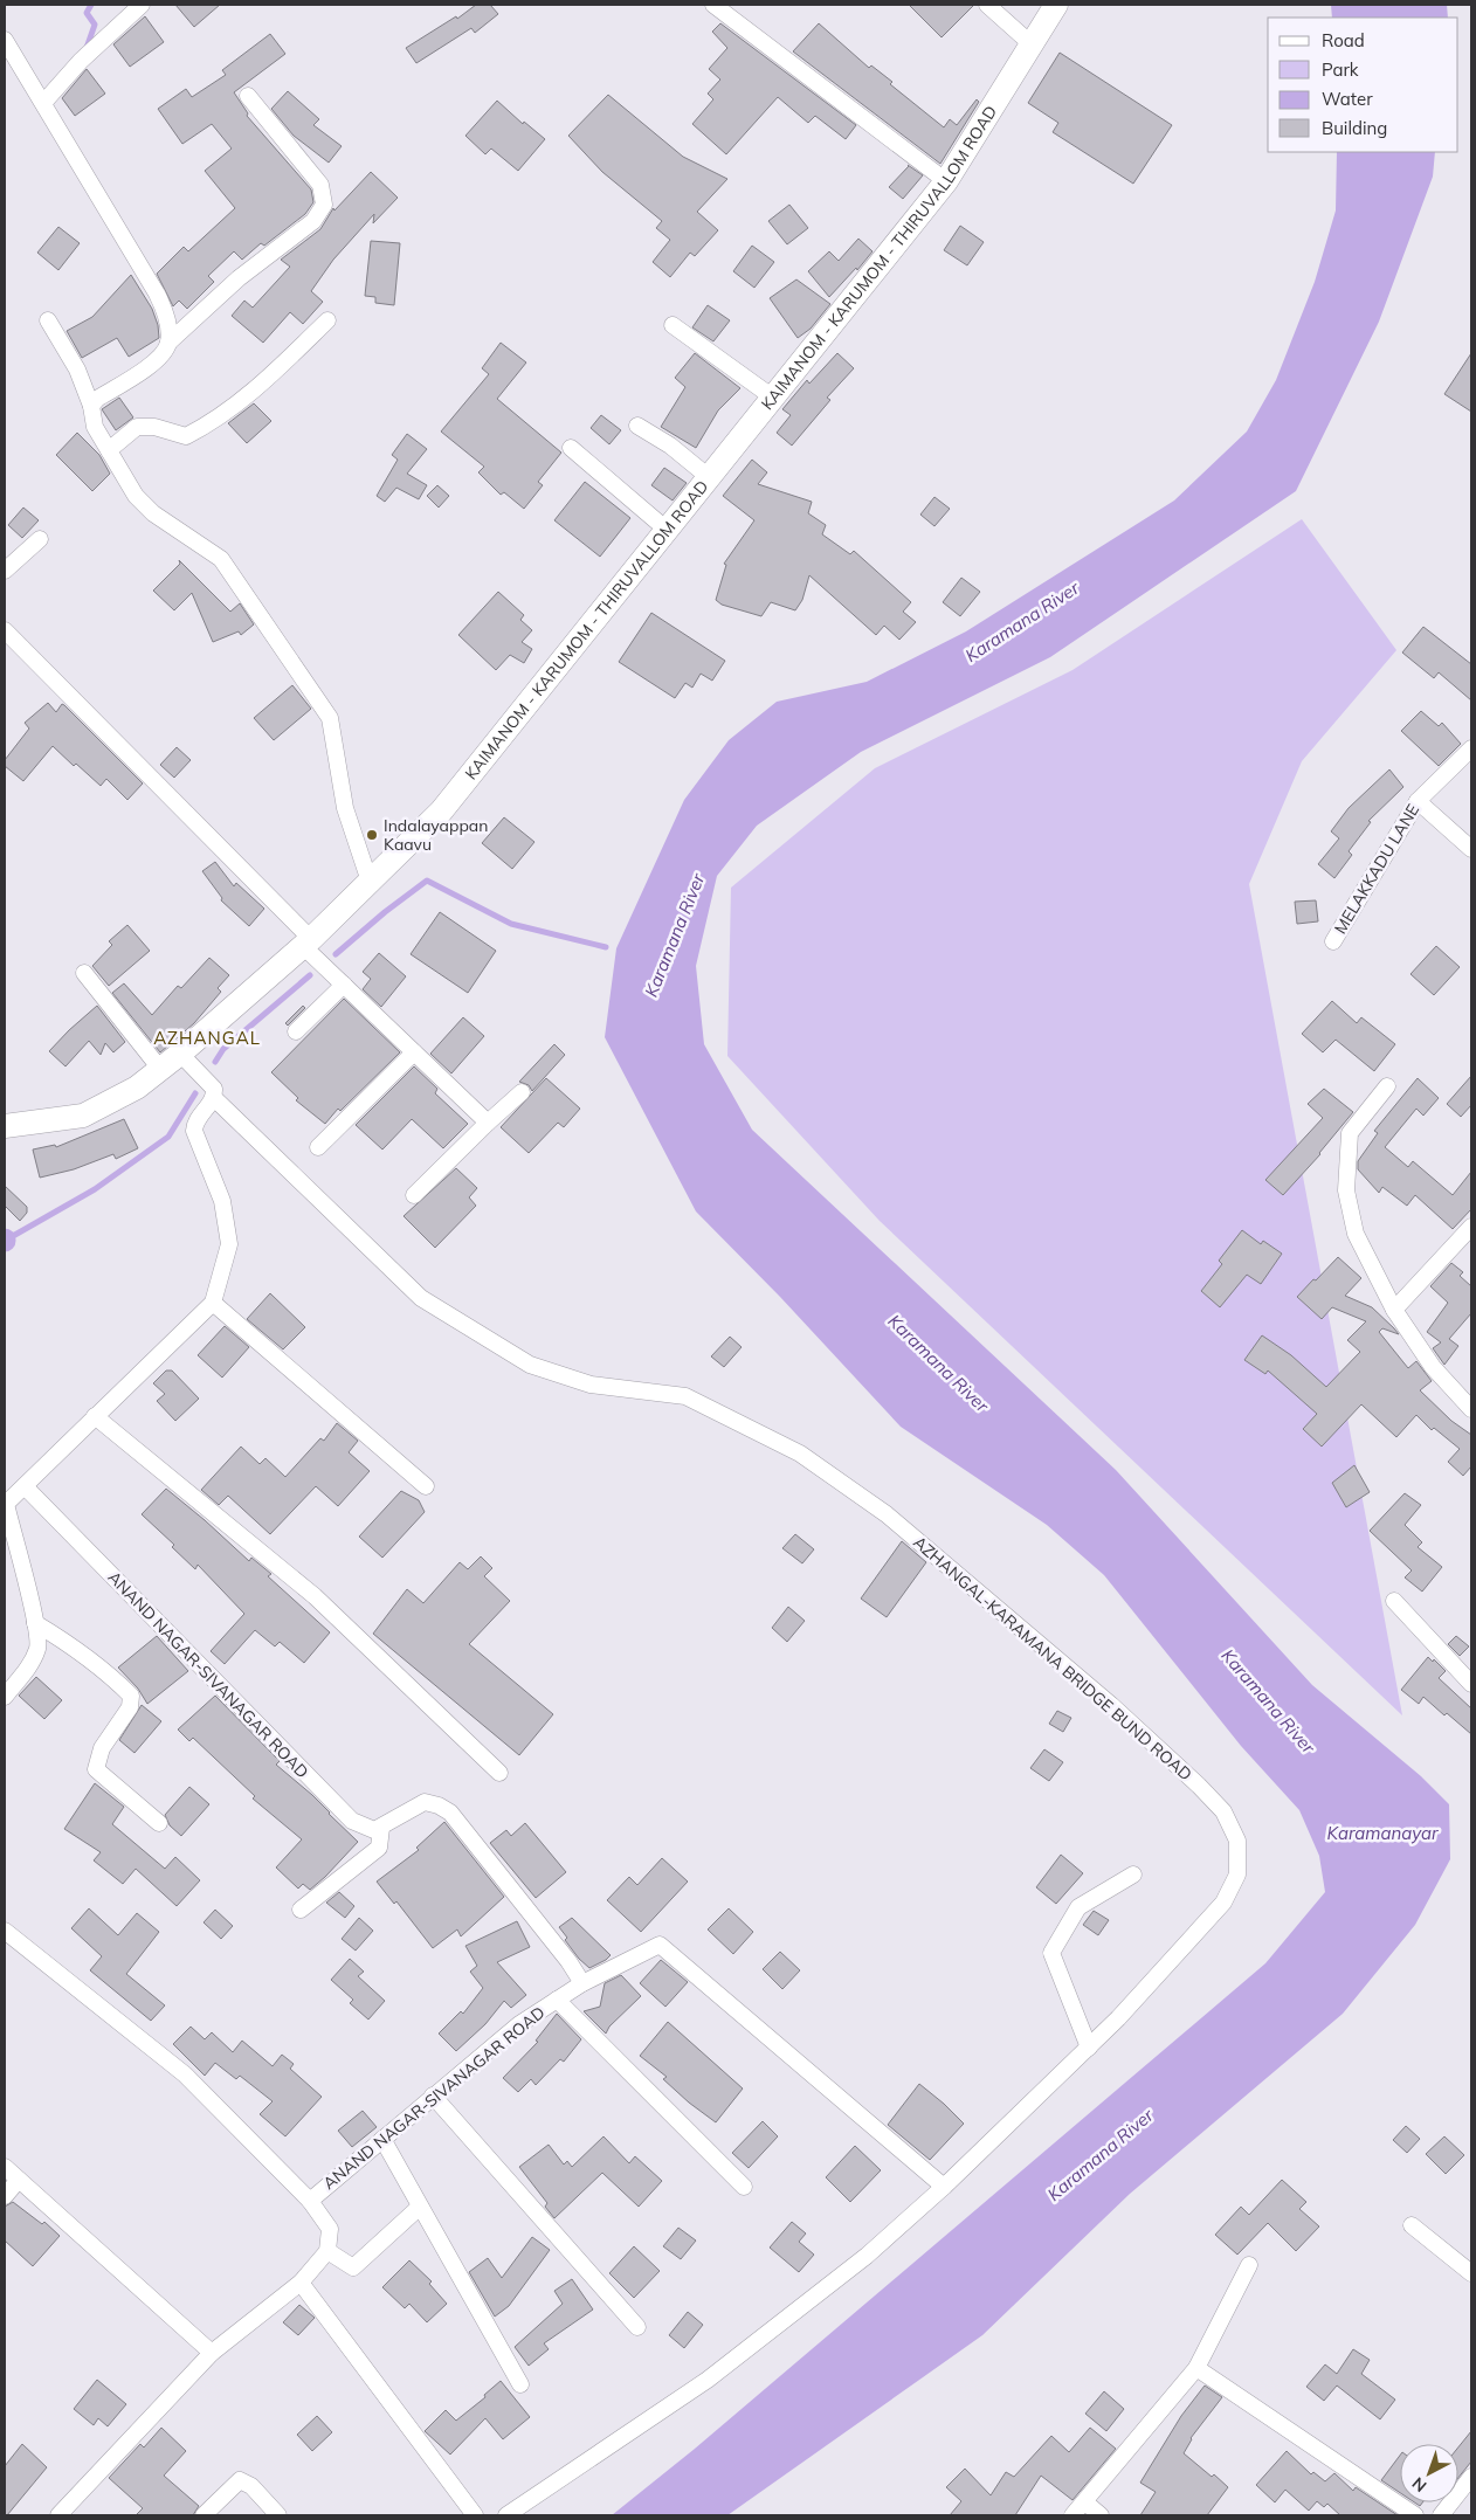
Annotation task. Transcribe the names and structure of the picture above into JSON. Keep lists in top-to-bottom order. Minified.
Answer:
{"streets":{"main road":["KAIMANOM - KARUMOM - THIRUVALLOM ROAD"],"street":["MELAKKADU LANE","AZHANGAL-KARAMANA BRIDGE BUND ROAD","ANAND NAGAR-SIVANAGAR ROAD"]},"crossings":[["KAIMANOM - KARUMOM - THIRUVALLOM ROAD","AZHANGAL-KARAMANA BRIDGE BUND ROAD"],["AZHANGAL-KARAMANA BRIDGE BUND ROAD","ANAND NAGAR-SIVANAGAR ROAD"]],"districts":["AZHANGAL"],"water":["Karamana River","Karamanayar"],"places":["Indalayappan Kaavu"],"legend":["Road","Park","Water","Building"],"north":"bottom left"}
